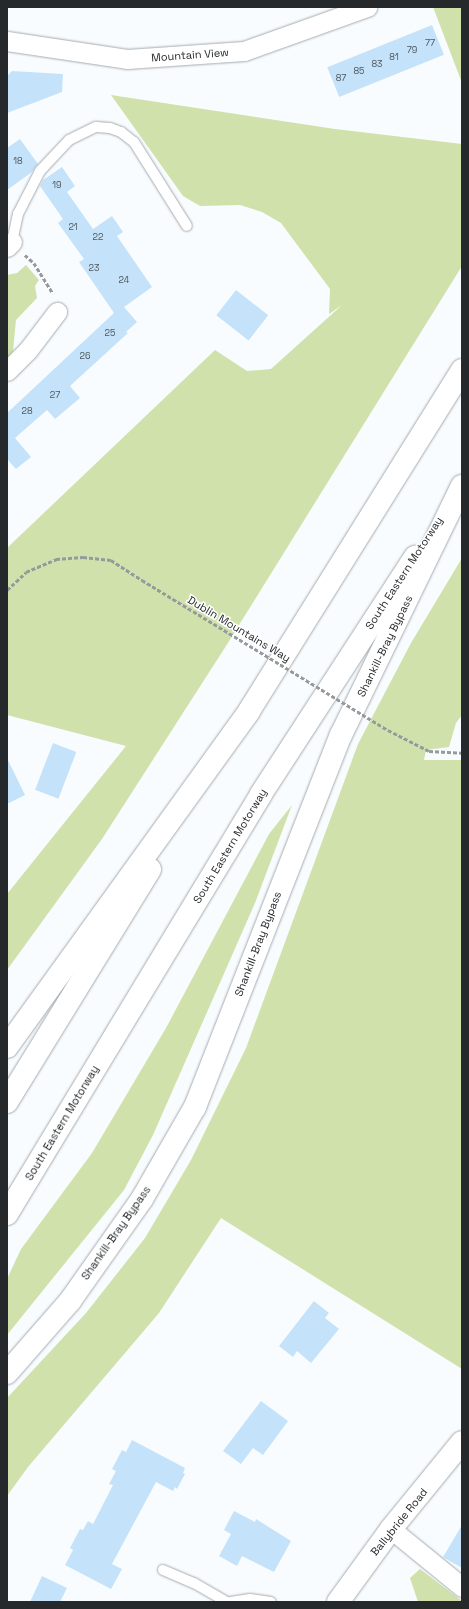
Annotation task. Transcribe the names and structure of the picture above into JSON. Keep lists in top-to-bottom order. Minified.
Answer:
{"streets":{"main road":["South Eastern Motorway","Shankill-Bray Bypass","Ballybride Road"],"street":["Mountain View"],"path":["Dublin Mountains Way"]},"crossings":[["South Eastern Motorway","Shankill-Bray Bypass"]],"house_numbers":["77","79","81","83","85","87","18","19","21","22","23","24","25","26","27","28"]}
